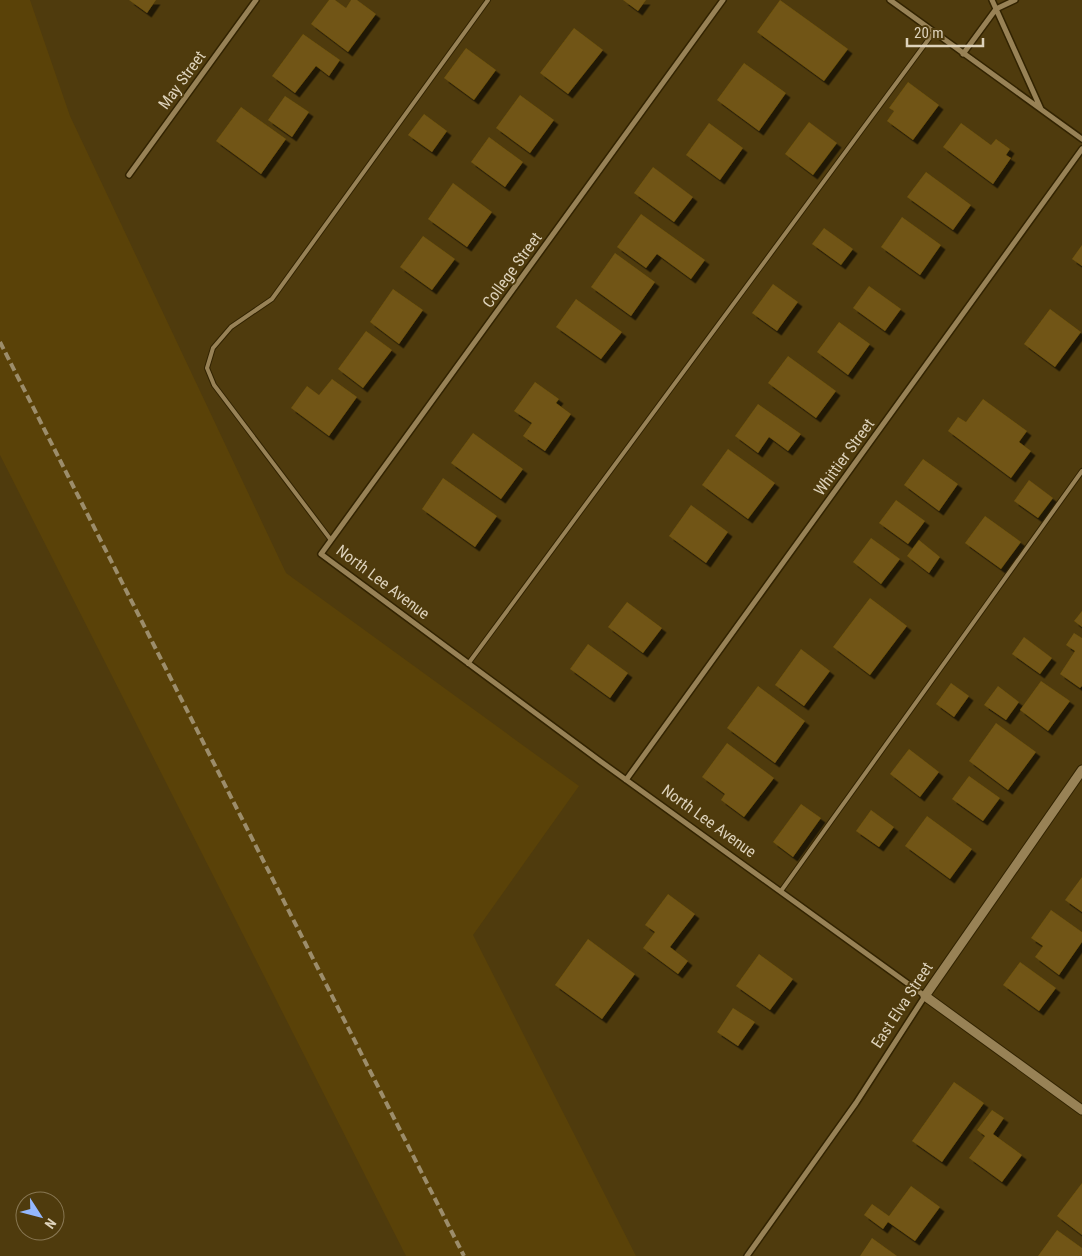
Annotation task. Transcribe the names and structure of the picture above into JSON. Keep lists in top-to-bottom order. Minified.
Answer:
{"streets":{"street":["May Street","College Street","Whittier Street","North Lee Avenue","East Elva Street"]},"crossings":[["College Street","North Lee Avenue"],["Whittier Street","North Lee Avenue"],["North Lee Avenue","East Elva Street"]],"scale_bar":"20 m","north":"bottom right"}
